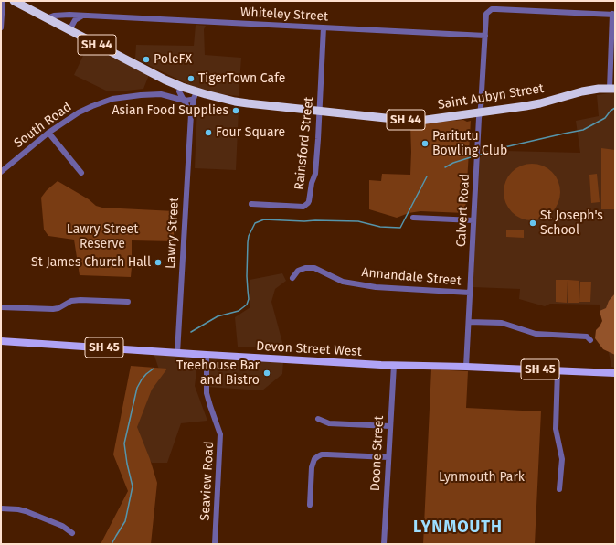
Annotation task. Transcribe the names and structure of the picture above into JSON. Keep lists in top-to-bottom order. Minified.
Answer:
{"streets":{"highway":["SH 44","Saint Aubyn Street"],"main road":["SH 45","Devon Street West"],"street":["Whiteley Street","South Road","Rainsford Street","Calvert Road","Lawry Street","Annandale Street","Doone Street","Seaview Road"]},"crossings":[["Whiteley Street","SH 44"],["Whiteley Street","Rainsford Street"],["Whiteley Street","Calvert Road"],["SH 44","Saint Aubyn Street"],["SH 44","South Road"],["SH 44","Lawry Street"],["Saint Aubyn Street","South Road"],["Saint Aubyn Street","Rainsford Street"],["Saint Aubyn Street","Calvert Road"],["Saint Aubyn Street","Lawry Street"],["South Road","Lawry Street"],["Calvert Road","Annandale Street"],["Calvert Road","Devon Street West"],["Lawry Street","Devon Street West"],["Devon Street West","Doone Street"],["Devon Street West","Seaview Road"]],"districts":["LYNMOUTH"],"parks":["Lawry Street Reserve","Lynmouth Park"],"places":["PoleFX","TigerTown Cafe","Asian Food Supplies","Four Square","Paritutu Bowling Club","St Joseph's School","St James Church Hall","Treehouse Bar and Bistro"]}
